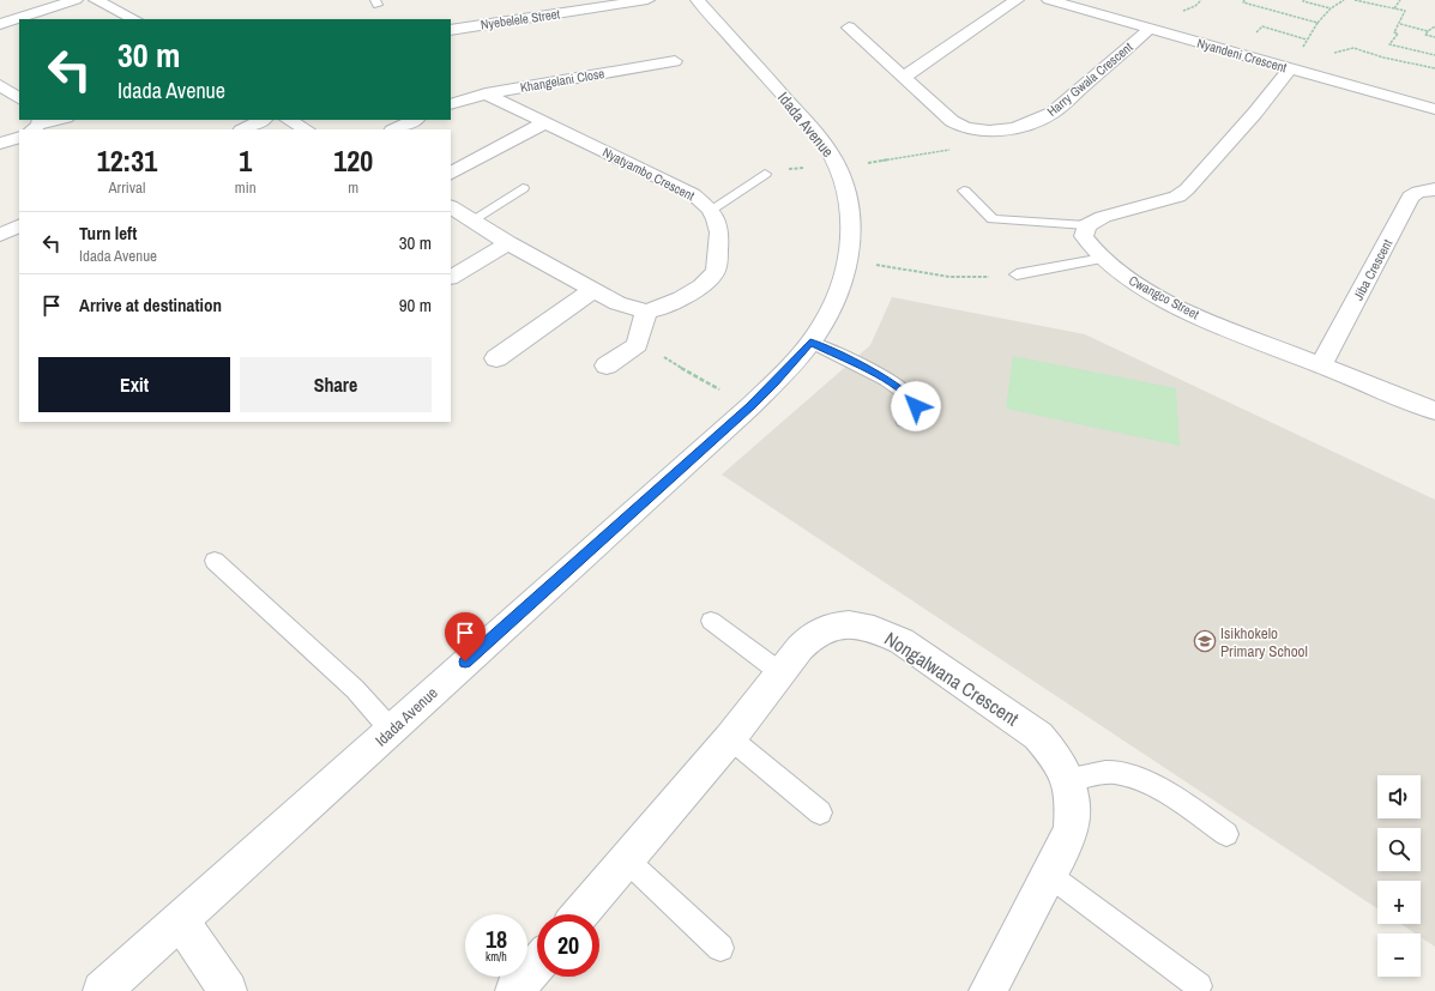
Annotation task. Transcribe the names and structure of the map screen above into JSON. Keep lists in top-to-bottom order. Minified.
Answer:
{"streets":{"street":["Nyebelele Street","Nyandeni Crescent","Harry Gwala Crescent","Khangelani Close","Idada Avenue","Nyatyambo Crescent","Jiba Crescent","Cwangco Street","Nongalwana Crescent"]},"crossings":[["Nyandeni Crescent","Harry Gwala Crescent"],["Khangelani Close","Nyatyambo Crescent"],["Jiba Crescent","Cwangco Street"]],"places":{"school or university":["Isikhokelo Primary School"]},"page":{"turn":["30 m","Idada Avenue"],"eta":["12:31","Arrival","1","min","120","m"],"list":[{"name":"Turn left","note":"Idada Avenue","value":"30 m"},{"name":"Arrive at destination","value":"90 m"}],"buttons":["Exit","Share"],"map_buttons":["+","−"],"speed":"18 km/h","limit":"20"}}
